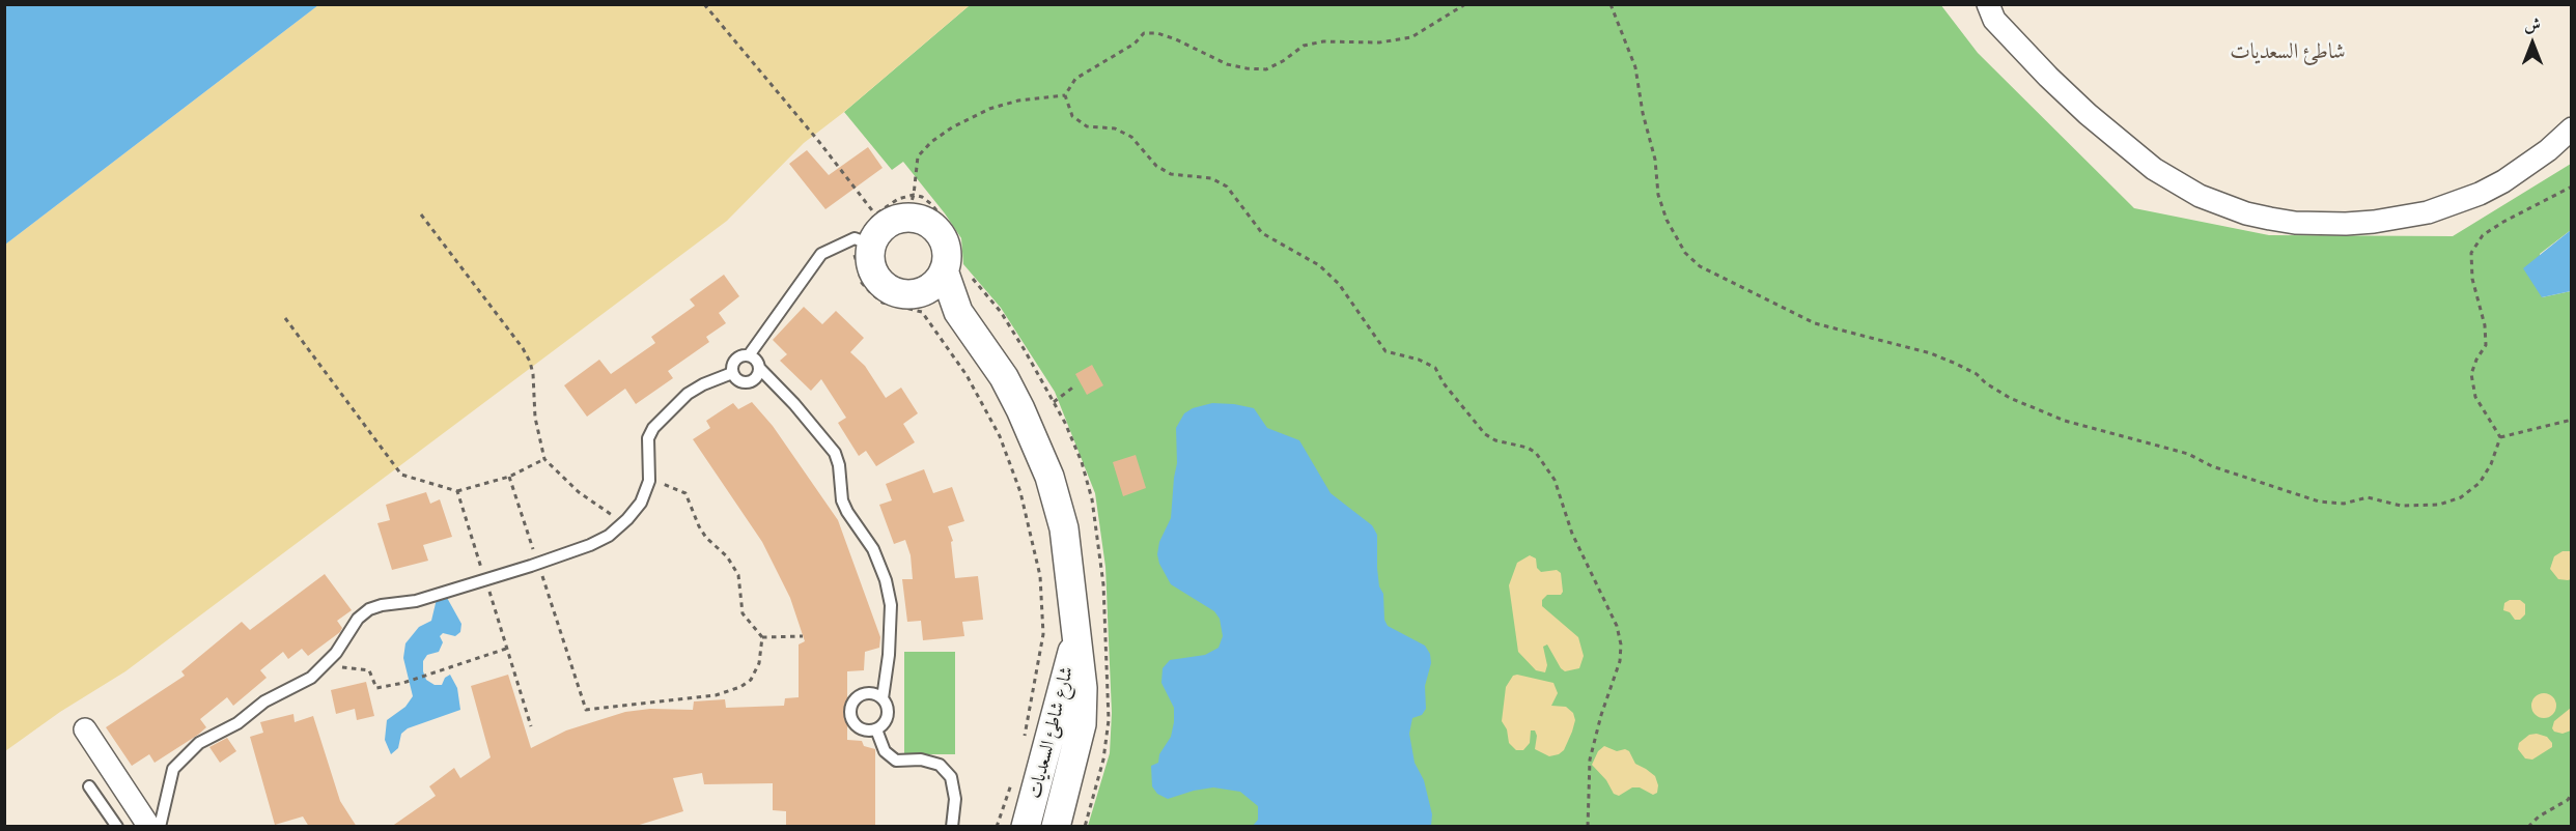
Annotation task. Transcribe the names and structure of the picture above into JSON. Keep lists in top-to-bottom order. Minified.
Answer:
{"streets":{"street":["شارع شاطئ السعديات"]},"districts":["شاطئ السعديات"],"north":"top"}
